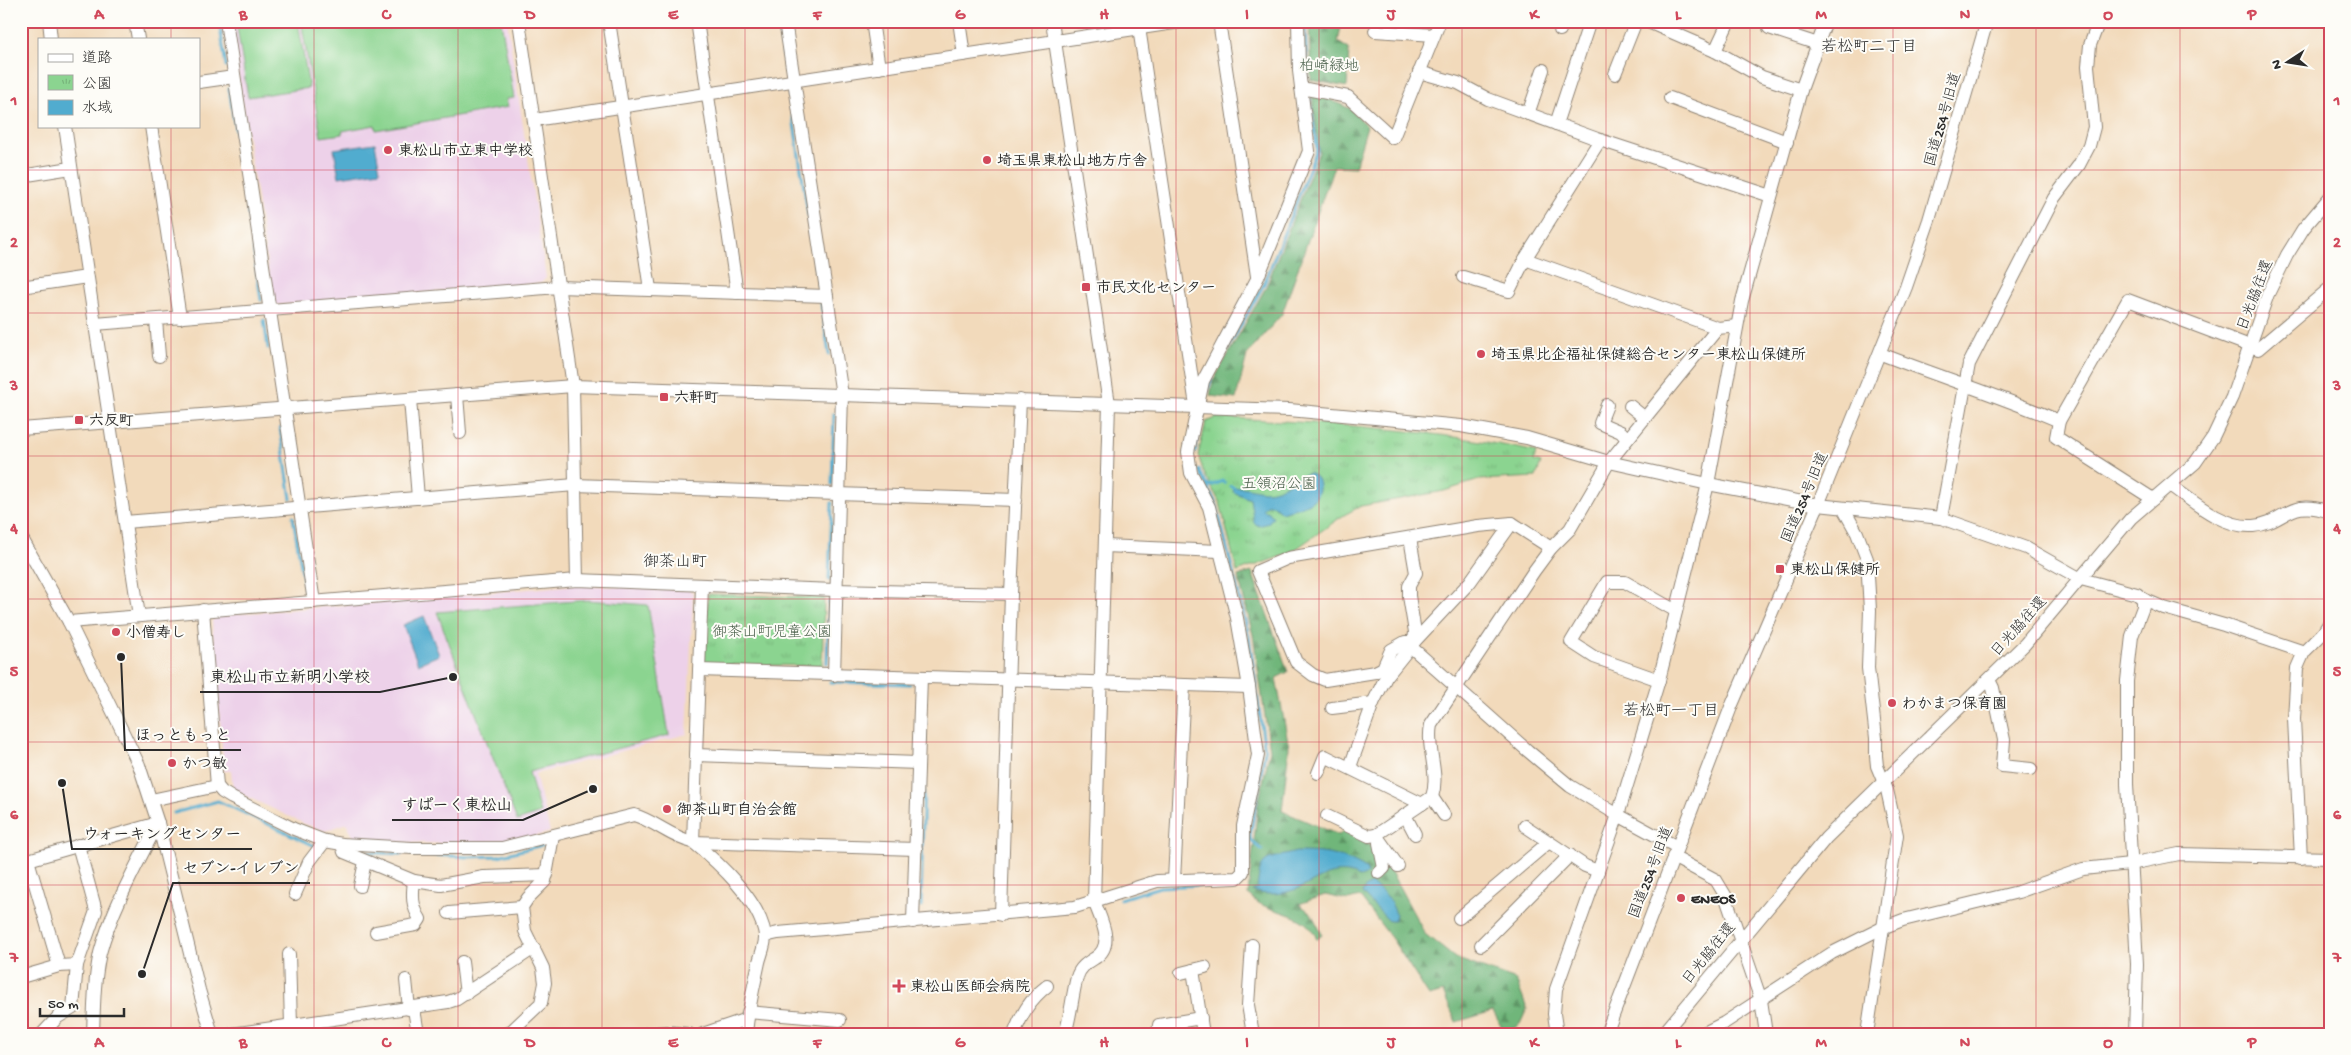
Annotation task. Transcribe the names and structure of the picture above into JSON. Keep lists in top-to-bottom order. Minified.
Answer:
{"streets":{"street":["国道254号旧道","日光脇往還"]},"districts":["若松町二丁目","御茶山町","若松町一丁目"],"parks":["柏崎緑地","五領沼公園","御茶山町児童公園"],"places":{"other":["東松山市立東中学校","埼玉県東松山地方庁舎","埼玉県比企福祉保健総合センター東松山保健所","小僧寿し","ほっともっと","東松山市立新明小学校","わかまつ保育園","かつ敏","ウォーキングセンター","すぱーく東松山","御茶山町自治会館","ENEOS","セブン-イレブン"],"transit":["市民文化センター","六軒町","六反町","東松山保健所"],"health":["東松山医師会病院"]},"legend":["道路","公園","水域"],"scale_bar":"50 m","north":"left","grid":{"columns":["A","B","C","D","E","F","G","H","I","J","K","L","M","N","O","P"],"rows":["1","2","3","4","5","6","7"]}}
